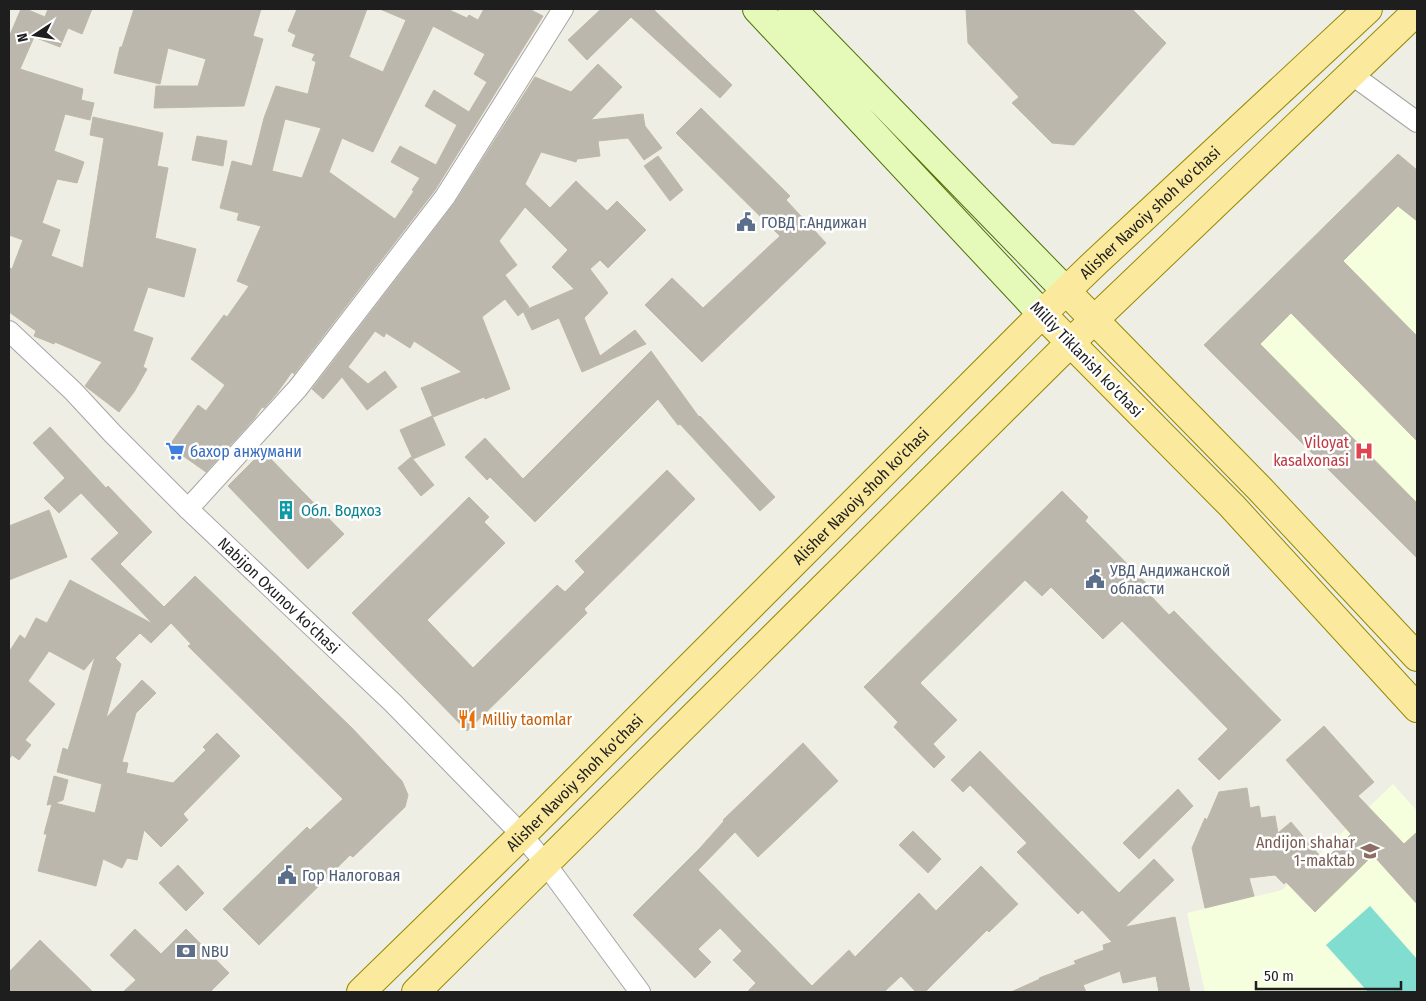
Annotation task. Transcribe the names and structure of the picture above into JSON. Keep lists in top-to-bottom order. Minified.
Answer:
{"streets":{"main road":["Alisher Navoiy shoh ko'chasi","Milliy Tiklanish ko'chasi"],"street":["Nabijon Oxunov ko'chasi"]},"crossings":[["Alisher Navoiy shoh ko'chasi","Milliy Tiklanish ko'chasi"],["Alisher Navoiy shoh ko'chasi","Nabijon Oxunov ko'chasi"]],"places":{"public building":["ГОВД г.Андижан","УВД Андижанской области","Гор Налоговая"],"supermarket":["бахор анжумани"],"hospital":["Viloyat kasalxonasi"],"building":["Обл. Водхоз"],"restaurant":["Milliy taomlar"],"school or university":["Andijon shahar 1-maktab"],"bank":["NBU"]},"scale_bar":"50 m","north":"left"}
